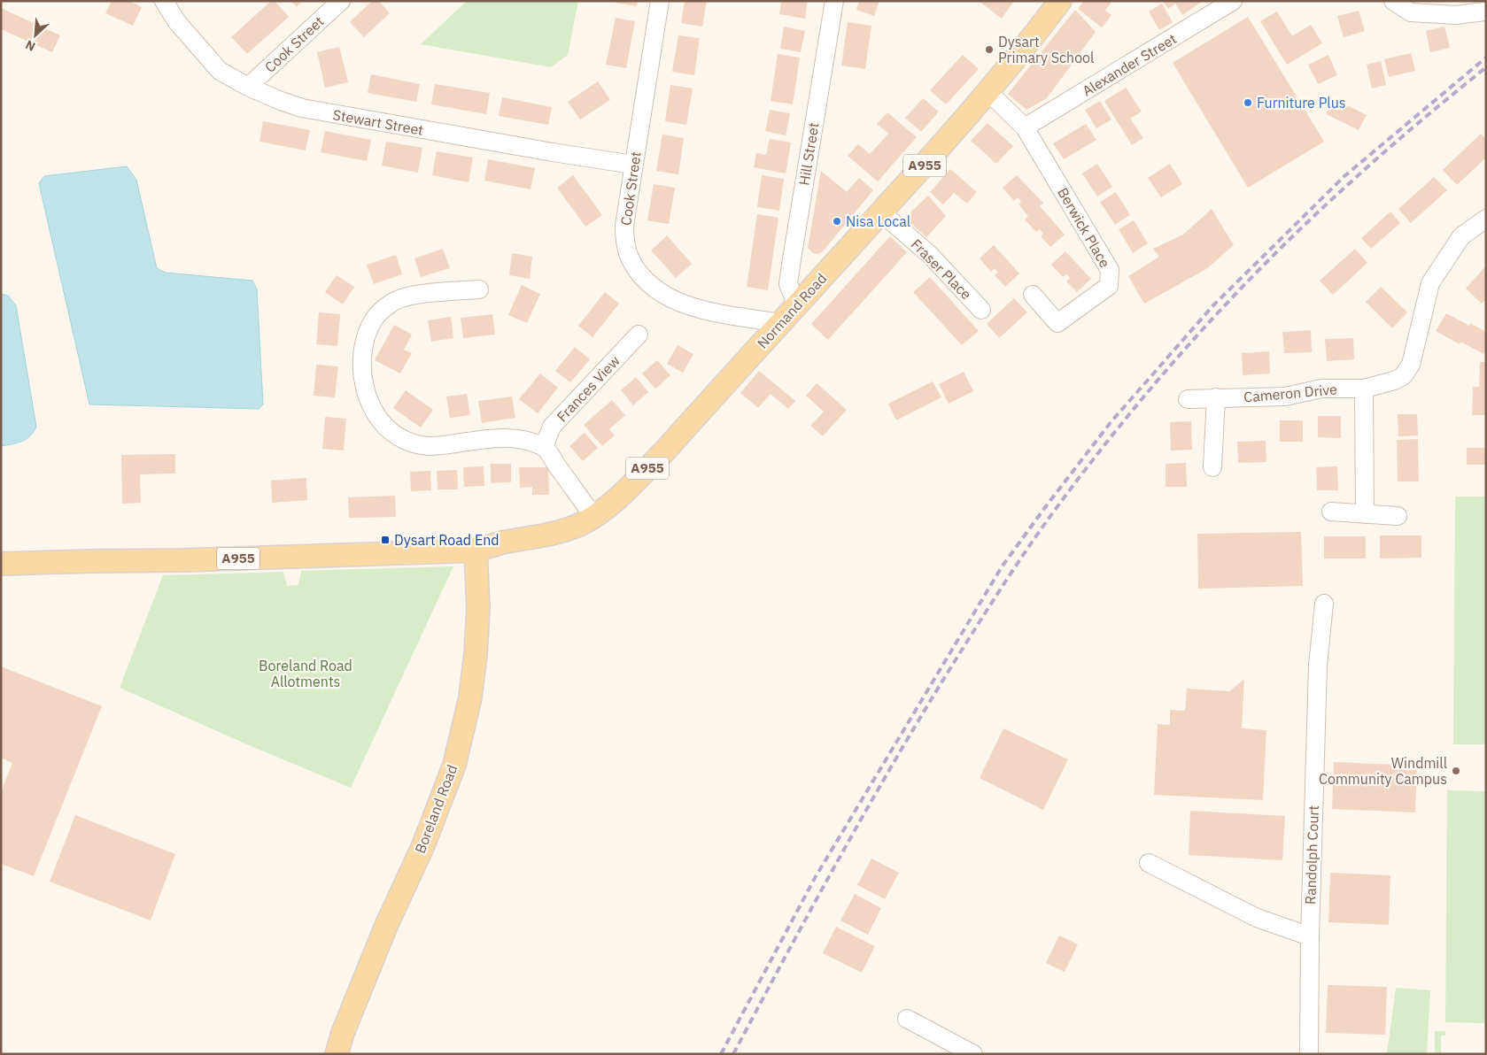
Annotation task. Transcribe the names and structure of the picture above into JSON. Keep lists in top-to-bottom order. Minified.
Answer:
{"streets":{"main road":["A955","Normand Road","Boreland Road"],"street":["Cook Street","Alexander Street","Stewart Street","Hill Street","Berwick Place","Fraser Place","Frances View","Cameron Drive","Randolph Court"]},"crossings":[["Cook Street","Stewart Street"],["Cook Street","Normand Road"],["Alexander Street","Berwick Place"],["Hill Street","Normand Road"],["A955","Normand Road"],["A955","Boreland Road"],["Berwick Place","Normand Road"],["Fraser Place","Normand Road"],["Normand Road","Boreland Road"]],"parks":["Boreland Road Allotments"],"places":{"other":["Dysart Primary School","Furniture Plus","Nisa Local","Windmill Community Campus"],"transit":["Dysart Road End"]},"north":"bottom left"}
